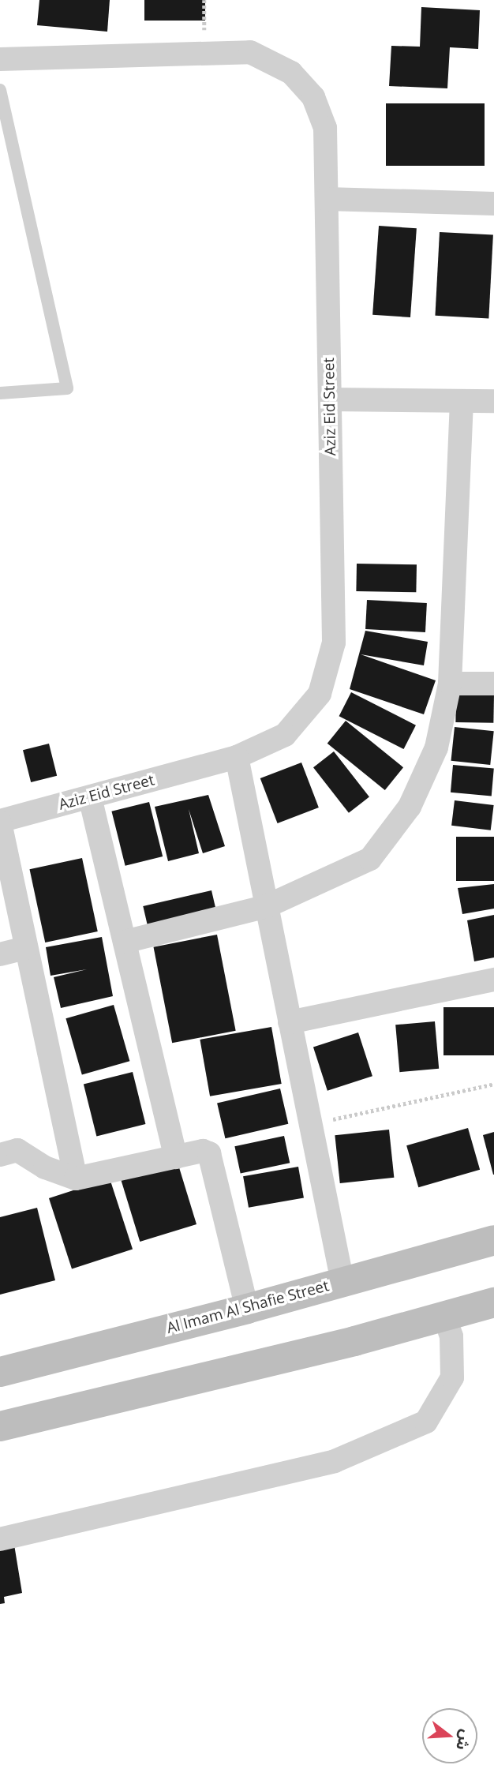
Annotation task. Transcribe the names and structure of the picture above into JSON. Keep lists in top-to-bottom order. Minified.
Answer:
{"streets":{"street":["Aziz Eid Street","Al Imam Al Shafie Street"]},"north":"right"}
